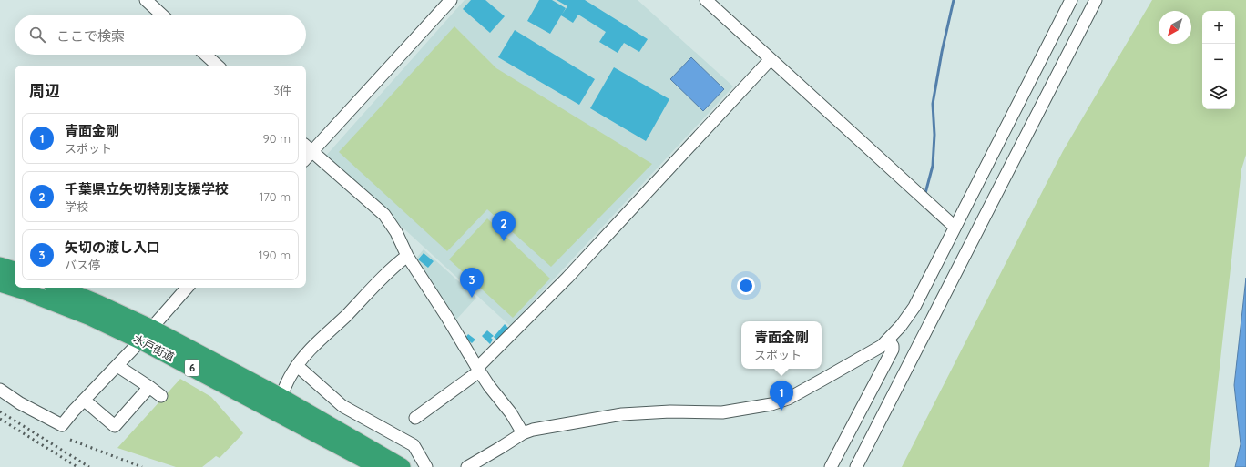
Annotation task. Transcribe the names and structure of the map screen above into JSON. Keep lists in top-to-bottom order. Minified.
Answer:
{"streets":{"highway":["水戸街道","6"]},"north":"bottom left","page":{"map_buttons":["+","−"],"search":"ここで検索","heading":["周辺","3件"],"list":[{"mark":"1","name":"青面金剛","note":"スポット","value":"90 m"},{"mark":"2","name":"千葉県立矢切特別支援学校","note":"学校","value":"170 m"},{"mark":"3","name":"矢切の渡し入口","note":"バス停","value":"190 m"}],"pins":["2","3","1"],"popup":["青面金剛","スポット"]}}
